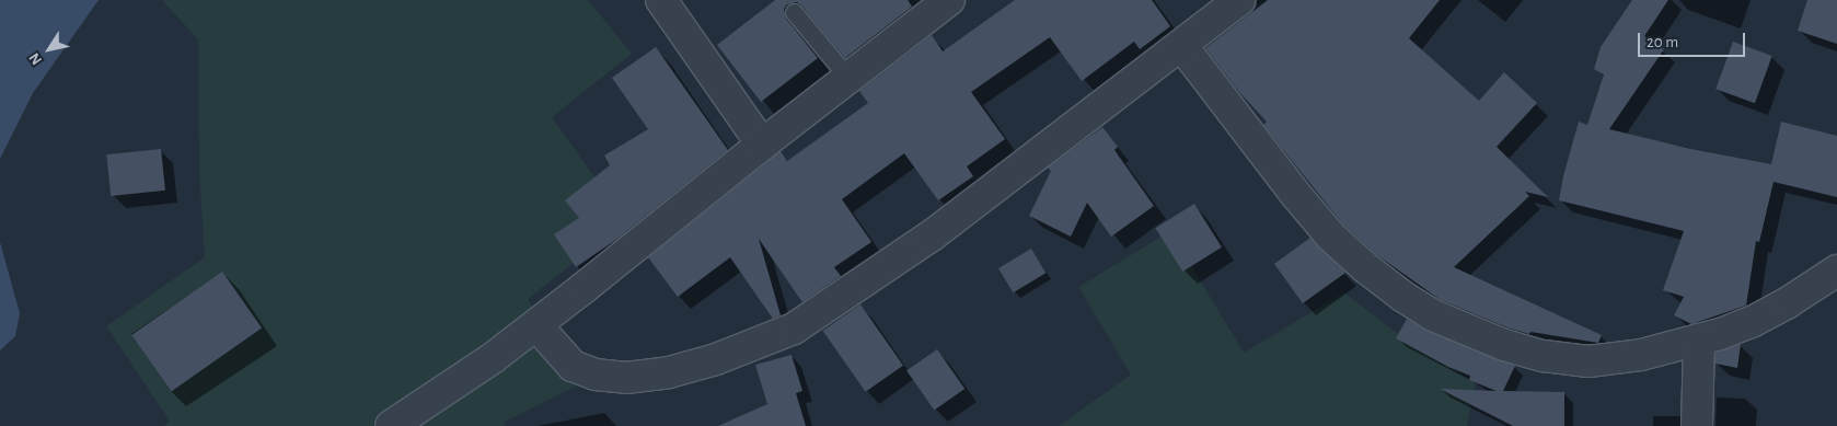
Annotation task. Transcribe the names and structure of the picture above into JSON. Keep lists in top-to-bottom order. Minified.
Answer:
{"scale_bar":"20 m","north":"bottom left"}
